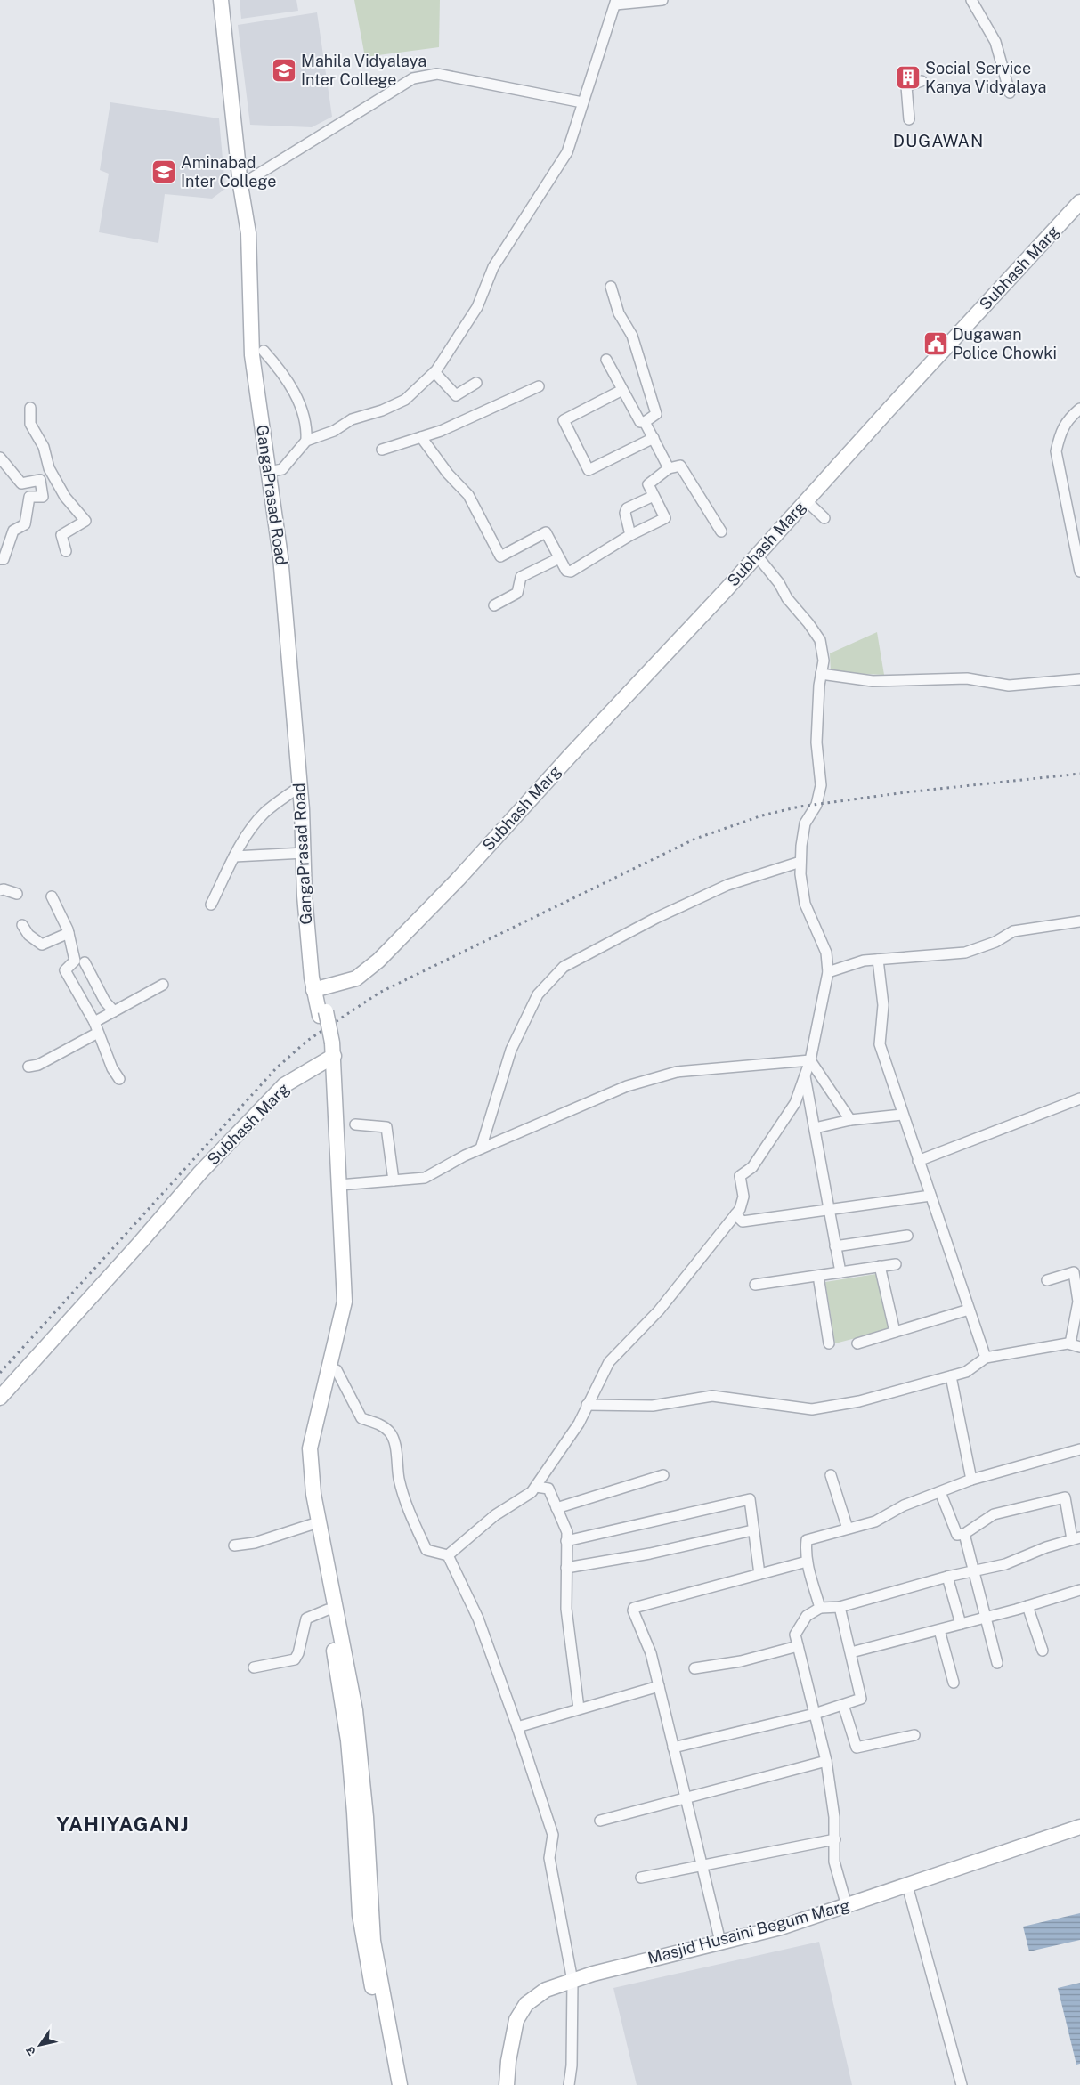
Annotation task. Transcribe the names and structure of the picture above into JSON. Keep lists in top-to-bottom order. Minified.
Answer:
{"streets":{"street":["Subhash Marg","GangaPrasad Road","Masjid Husaini Begum Marg"]},"crossings":[["Subhash Marg","GangaPrasad Road"]],"districts":["DUGAWAN","YAHIYAGANJ"],"places":{"school or university":["Mahila Vidyalaya Inter College","Aminabad Inter College"],"building":["Social Service Kanya Vidyalaya"],"public building":["Dugawan Police Chowki"]},"north":"bottom left"}
